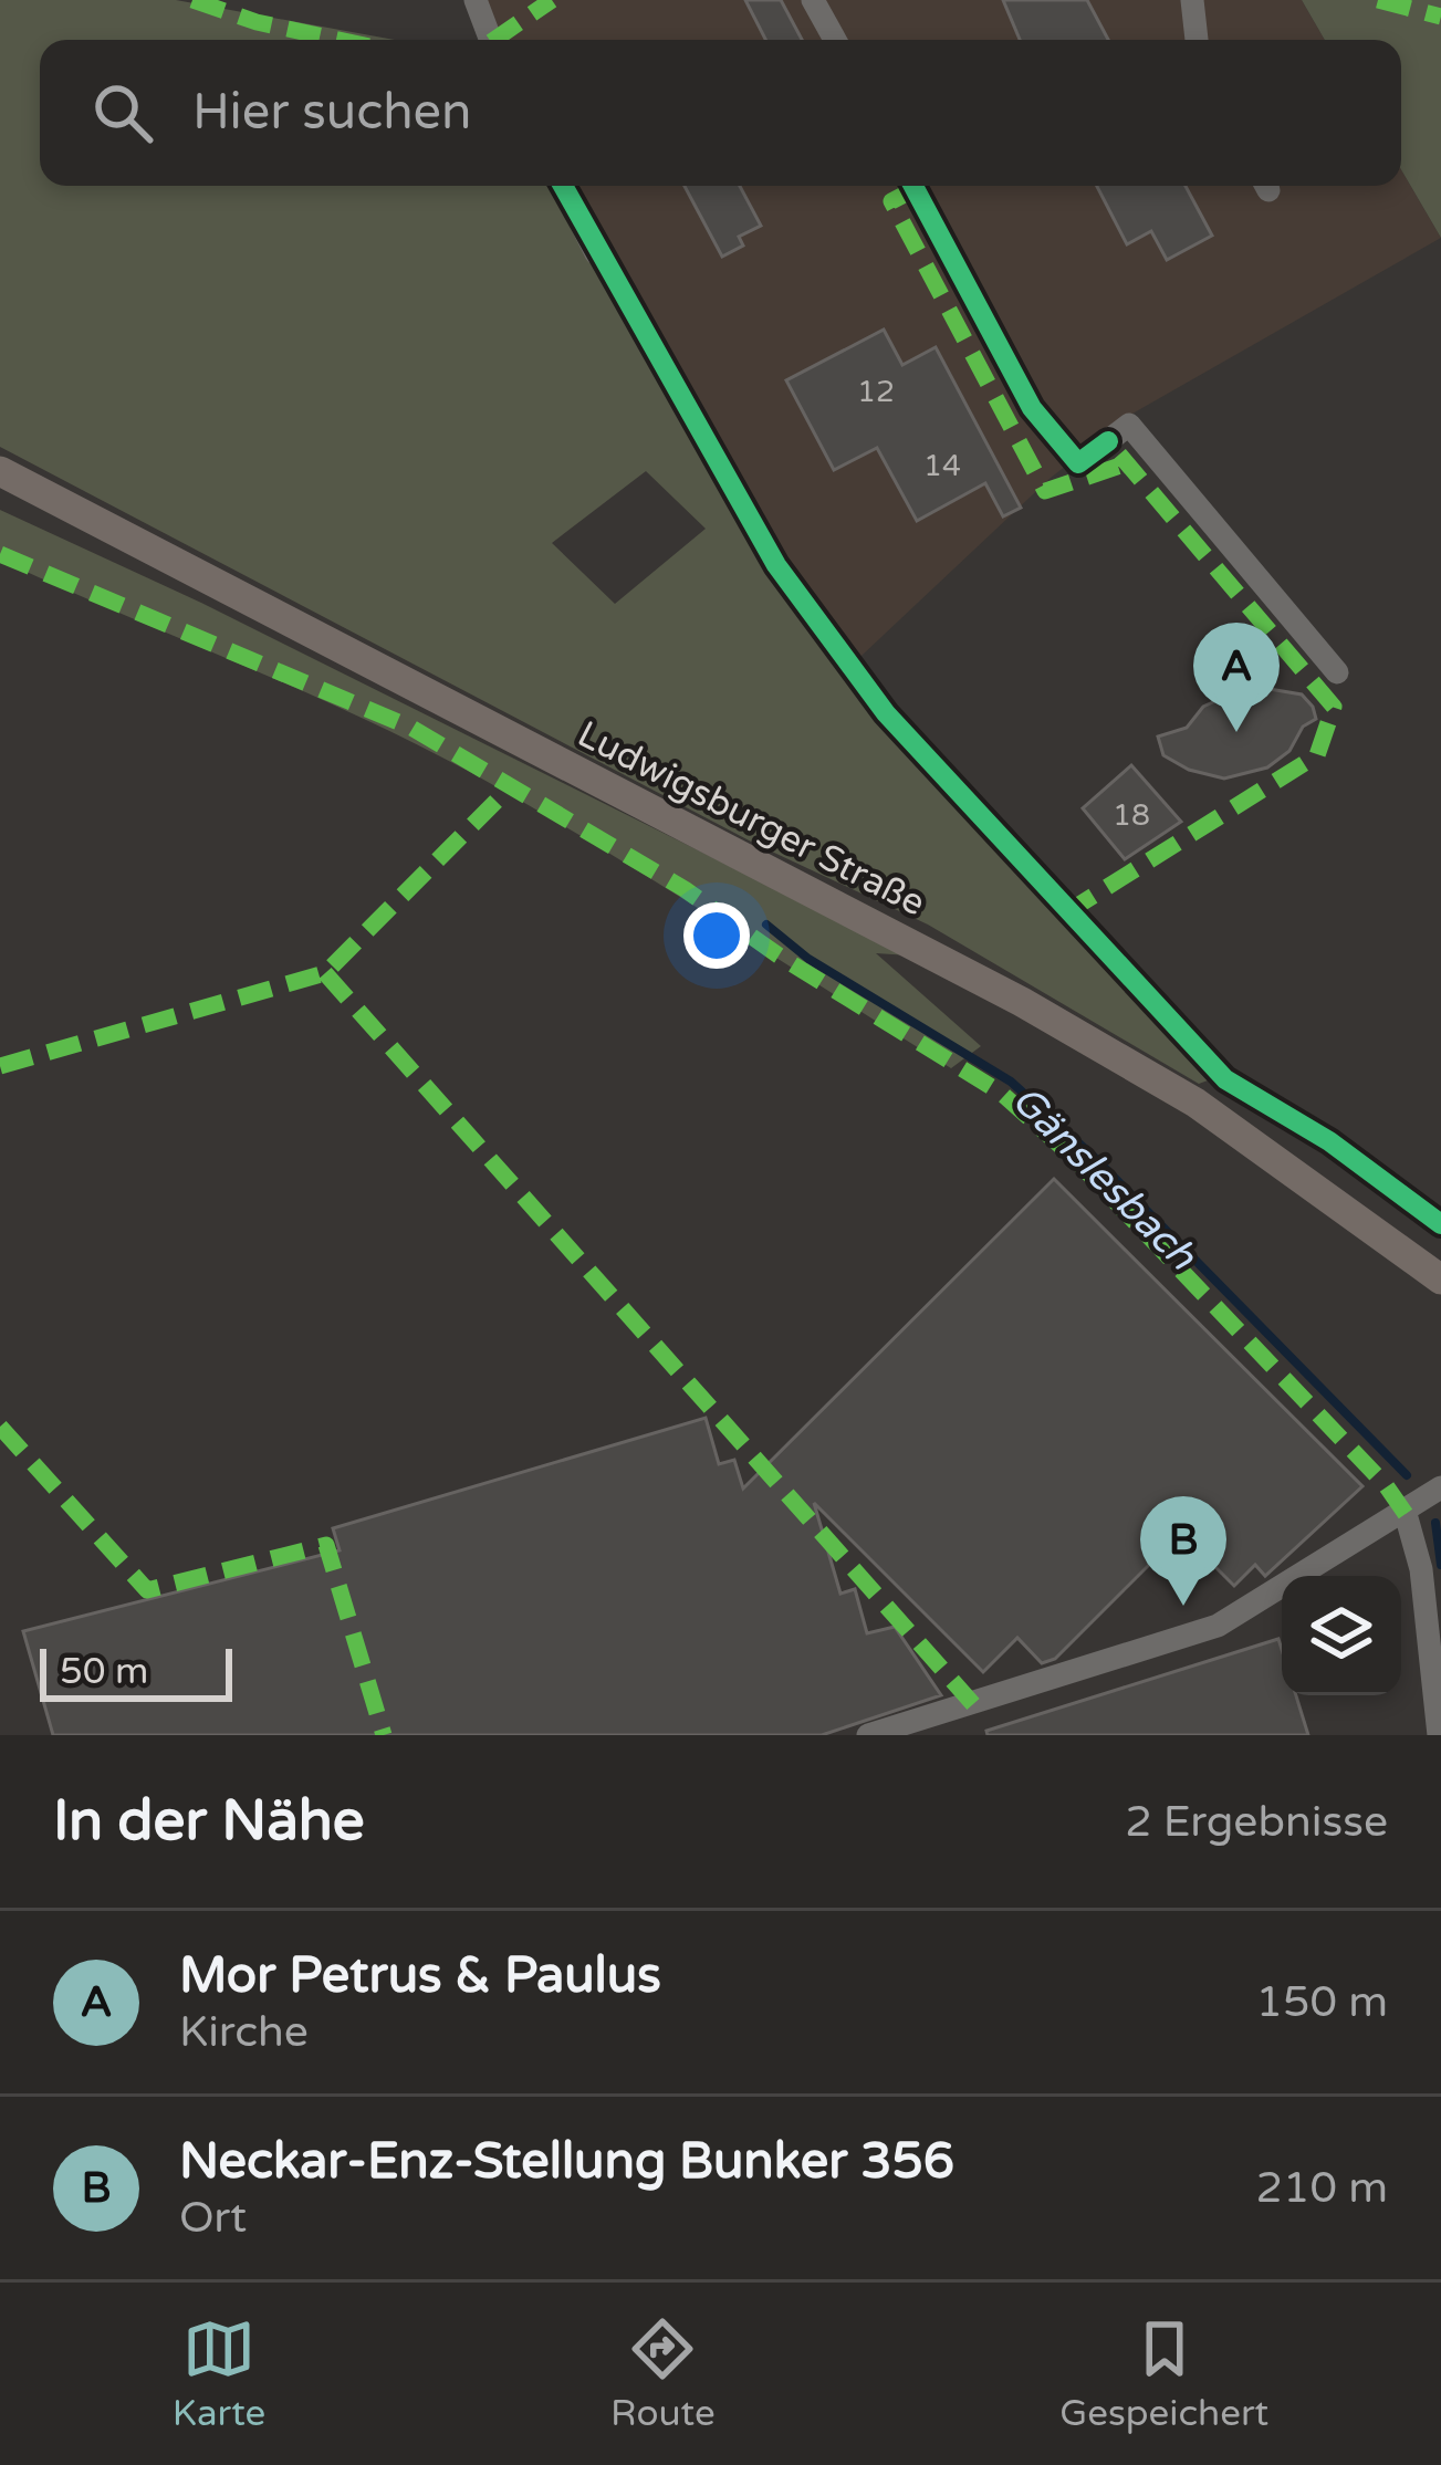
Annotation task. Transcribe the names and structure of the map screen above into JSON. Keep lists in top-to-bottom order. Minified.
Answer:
{"streets":{"main road":["Ludwigsburger Straße"]},"water":["Gänslesbach"],"house_numbers":["12","14","18"],"scale_bar":"50 m","page":{"search":"Hier suchen","pins":["A","B"],"scale":"50 m","heading":["In der Nähe","2 Ergebnisse"],"list":[{"mark":"A","name":"Mor Petrus & Paulus","note":"Kirche","value":"150 m"},{"mark":"B","name":"Neckar-Enz-Stellung Bunker 356","note":"Ort","value":"210 m"}],"nav":["Karte","Route","Gespeichert"]}}
